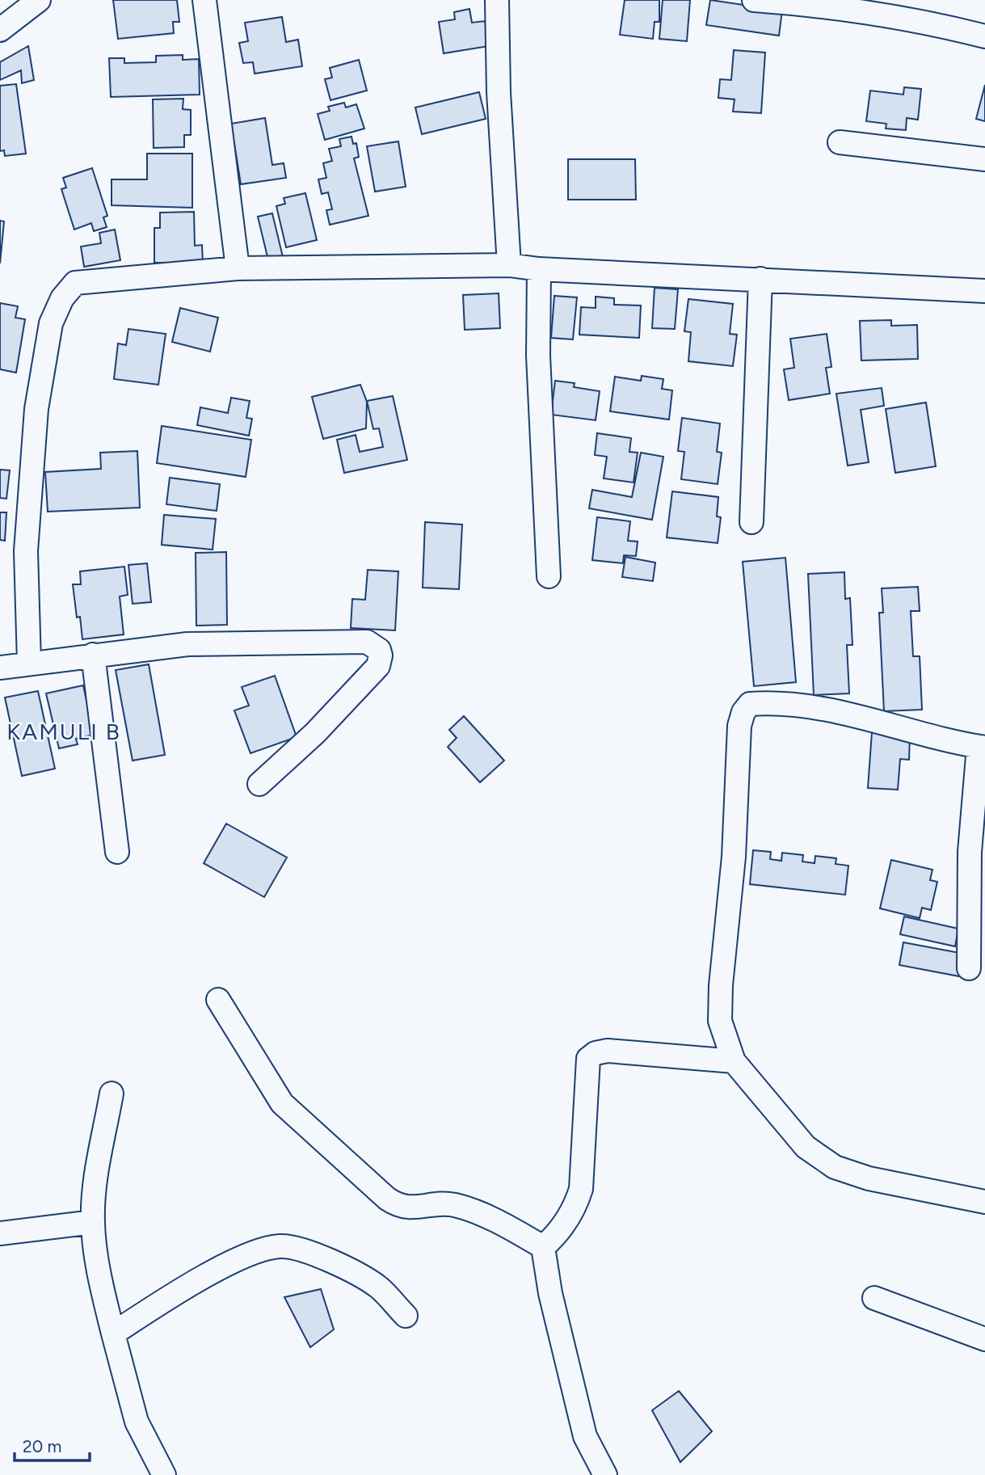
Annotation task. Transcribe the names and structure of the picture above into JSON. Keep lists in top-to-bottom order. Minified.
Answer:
{"districts":["KAMULI B"],"scale_bar":"20 m"}
